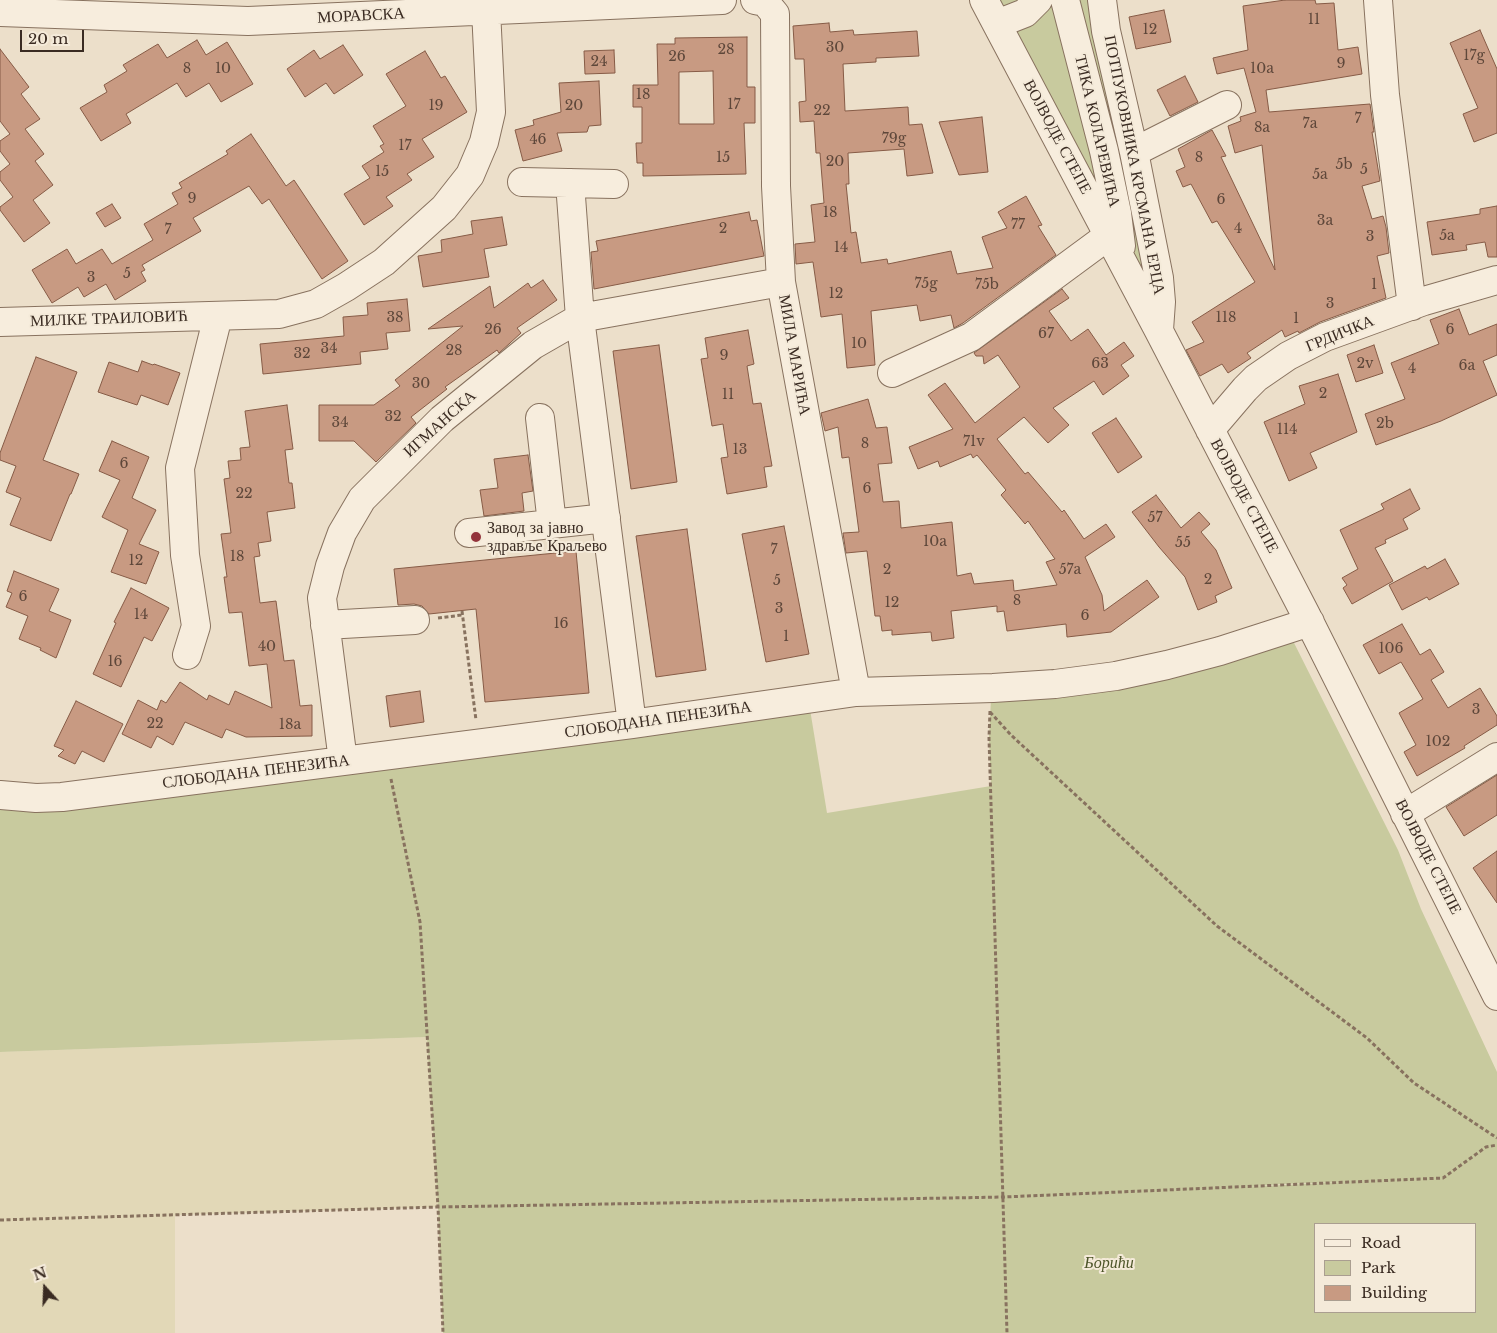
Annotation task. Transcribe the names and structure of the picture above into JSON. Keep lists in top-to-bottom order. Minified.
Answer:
{"streets":{"street":["МОРАВСКА","ТИКА КОЛАРЕВИЋА","ВОЈВОДЕ СТЕПЕ","ПОТПУКОВНИКА КРСМАНА ЕРЦА","МИЛКЕ ТРАИЛОВИЋ","ГРДИЧКА","МИЛА МАРИЋА","ИГМАНСКА","СЛОБОДАНА ПЕНЕЗИЋА"]},"crossings":[["МОРАВСКА","МИЛКЕ ТРАИЛОВИЋ"],["ТИКА КОЛАРЕВИЋА","ВОЈВОДЕ СТЕПЕ"],["ВОЈВОДЕ СТЕПЕ","ПОТПУКОВНИКА КРСМАНА ЕРЦА"],["ВОЈВОДЕ СТЕПЕ","ГРДИЧКА"],["ВОЈВОДЕ СТЕПЕ","СЛОБОДАНА ПЕНЕЗИЋА"],["МИЛА МАРИЋА","ИГМАНСКА"],["МИЛА МАРИЋА","СЛОБОДАНА ПЕНЕЗИЋА"],["ИГМАНСКА","СЛОБОДАНА ПЕНЕЗИЋА"]],"parks":["Борићи"],"places":["Завод за јавно здравље Краљево"],"house_numbers":["11","12","30","28","17g","26","24","9","8","10","10a","18","17","19","20","22","7","7a","8a","79g","46","17","15","8","20","5b","5","15","5a","9","6","18","3a","77","2","4","7","5a","3","14","5","3","75g","75b","1","12","3","38","118","1","26","6","67","10","34","28","32","9","63","2v","6a","4","30","2","11","32","34","2b","114","71v","8","13","6","6","22","57","10a","55","7","18","12","2","57a","2","5","6","8","12","3","14","6","16","1","40","106","16","3","22","18a","102"],"legend":["Road","Park","Building"],"scale_bar":"20 m","north":"top"}
